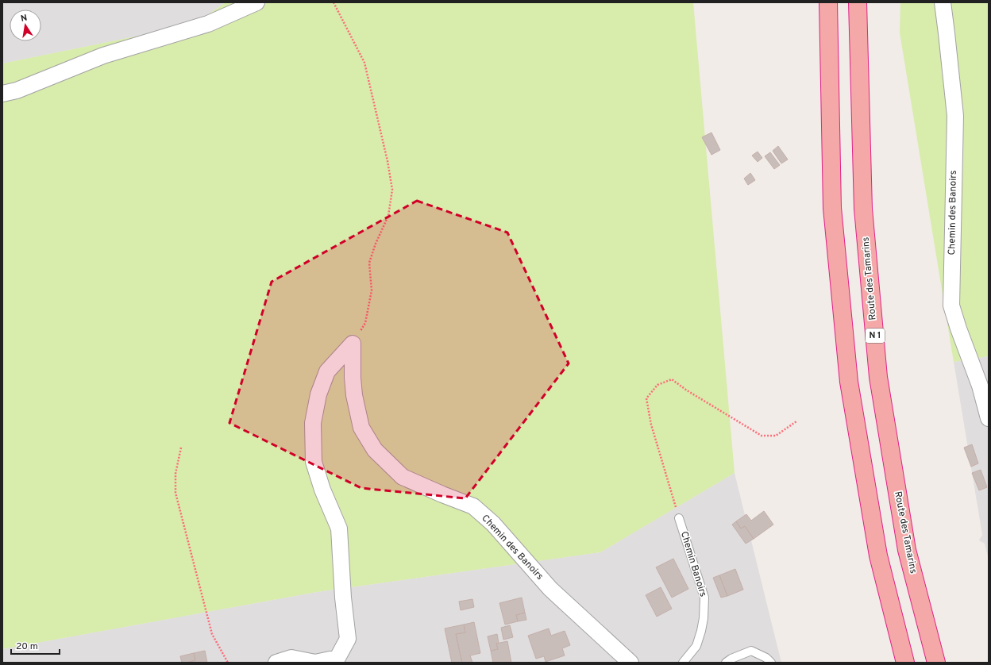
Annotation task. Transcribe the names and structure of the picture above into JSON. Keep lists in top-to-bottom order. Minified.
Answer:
{"streets":{"highway":["Route des Tamarins","N 1"],"street":["Chemin des Banoirs"],"lane":["Chemin Banoirs"]},"scale_bar":"20 m","north":"top"}
